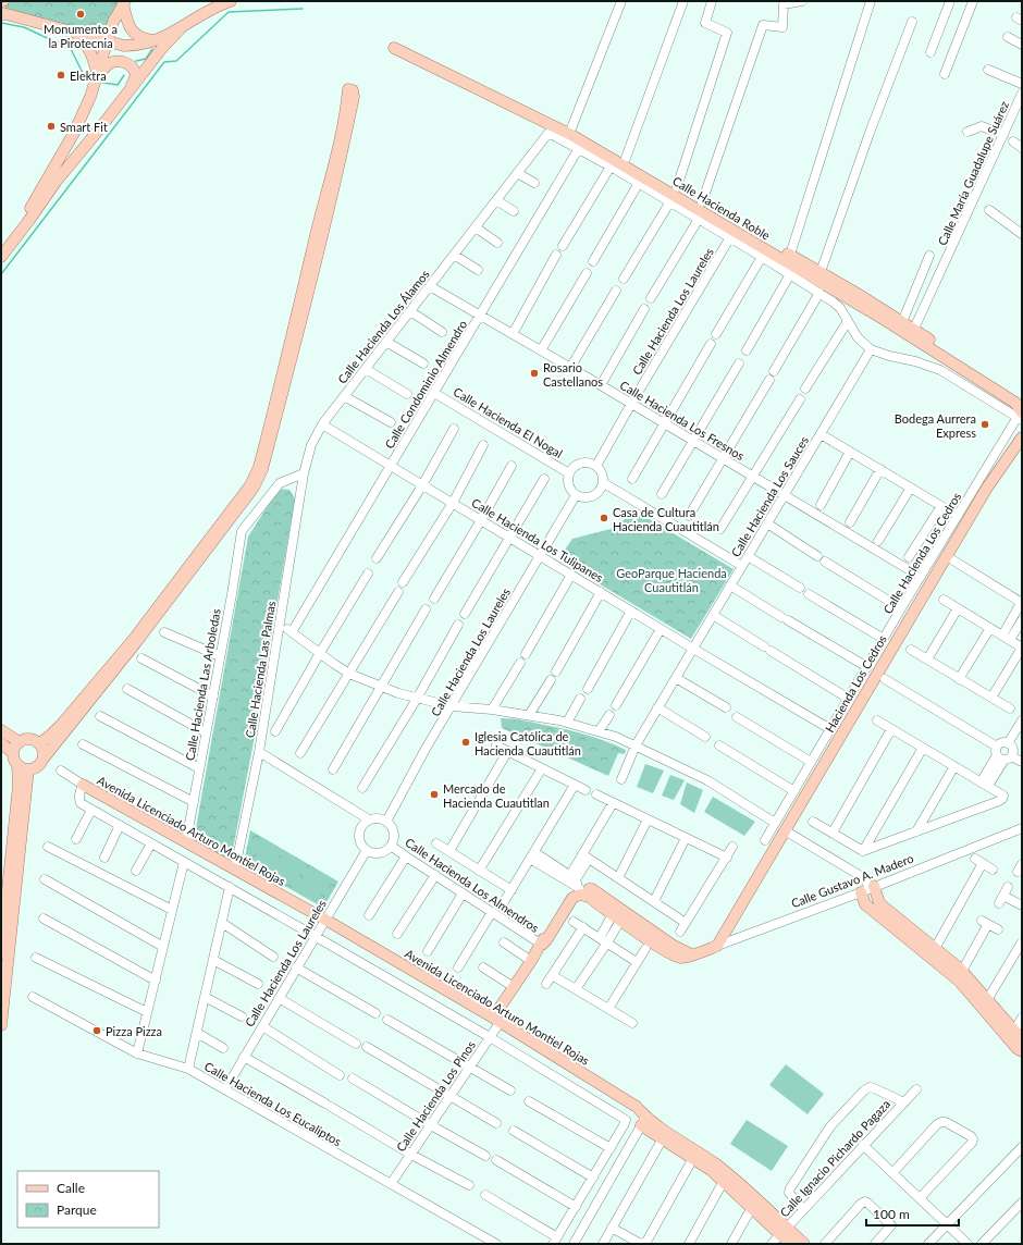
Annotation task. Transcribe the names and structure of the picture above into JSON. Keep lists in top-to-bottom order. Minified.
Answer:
{"streets":{"main road":["Calle Hacienda Roble","Hacienda Los Cedros","Avenida Licenciado Arturo Montiel Rojas","Calle Gustavo A. Madero","Calle Hacienda Los Pinos"],"street":["Calle María Guadalupe Suárez","Calle Hacienda Los Laureles","Calle Hacienda Los Álamos","Calle Condominio Almendro","Calle Hacienda Los Fresnos","Calle Hacienda El Nogal","Calle Hacienda Los Sauces","Calle Hacienda Los Tulipanes","Calle Hacienda Los Cedros","Calle Hacienda Las Palmas","Calle Hacienda Las Arboledas","Calle Hacienda Los Almendros","Calle Hacienda Los Eucaliptos","Calle Ignacio Pichardo Pagaza"]},"crossings":[["Calle María Guadalupe Suárez","Calle Hacienda Roble"],["Calle Hacienda Roble","Calle Hacienda Los Laureles"],["Calle Hacienda Roble","Calle Hacienda Los Álamos"],["Calle Hacienda Roble","Calle Condominio Almendro"],["Calle Hacienda Roble","Calle Hacienda Los Sauces"],["Calle Hacienda Roble","Calle Hacienda Los Cedros"],["Calle Hacienda Los Laureles","Calle Hacienda Los Fresnos"],["Calle Hacienda Los Laureles","Calle Hacienda El Nogal"],["Calle Hacienda Los Laureles","Calle Hacienda Los Tulipanes"],["Calle Hacienda Los Laureles","Avenida Licenciado Arturo Montiel Rojas"],["Calle Hacienda Los Laureles","Calle Hacienda Los Almendros"],["Calle Hacienda Los Laureles","Calle Hacienda Los Eucaliptos"],["Calle Hacienda Los Álamos","Calle Hacienda Los Fresnos"],["Calle Hacienda Los Álamos","Calle Hacienda Los Tulipanes"],["Calle Hacienda Los Álamos","Calle Hacienda Las Palmas"],["Calle Hacienda Los Álamos","Calle Hacienda Las Arboledas"],["Calle Condominio Almendro","Calle Hacienda Los Fresnos"],["Calle Condominio Almendro","Calle Hacienda El Nogal"],["Calle Condominio Almendro","Calle Hacienda Los Tulipanes"],["Calle Hacienda Los Fresnos","Calle Hacienda Los Sauces"],["Calle Hacienda Los Fresnos","Calle Hacienda Los Cedros"],["Calle Hacienda Los Sauces","Calle Hacienda Los Tulipanes"],["Calle Hacienda Los Tulipanes","Calle Hacienda Los Cedros"],["Calle Hacienda Las Palmas","Calle Hacienda Las Arboledas"],["Calle Hacienda Las Palmas","Avenida Licenciado Arturo Montiel Rojas"],["Hacienda Los Cedros","Calle Gustavo A. Madero"],["Calle Hacienda Las Arboledas","Avenida Licenciado Arturo Montiel Rojas"],["Avenida Licenciado Arturo Montiel Rojas","Calle Hacienda Los Pinos"],["Avenida Licenciado Arturo Montiel Rojas","Calle Ignacio Pichardo Pagaza"],["Calle Hacienda Los Almendros","Calle Hacienda Los Pinos"],["Calle Hacienda Los Pinos","Calle Hacienda Los Eucaliptos"]],"parks":["GeoParque Hacienda Cuautitlán"],"places":["Monumento a la Pirotecnia","Elektra","Smart Fit","Rosario Castellanos","Bodega Aurrera Express","Casa de Cultura Hacienda Cuautitlán","Iglesia Católica de Hacienda Cuautitlán","Mercado de Hacienda Cuautitlan","Pizza Pizza"],"legend":["Calle","Parque"],"scale_bar":"100 m"}
